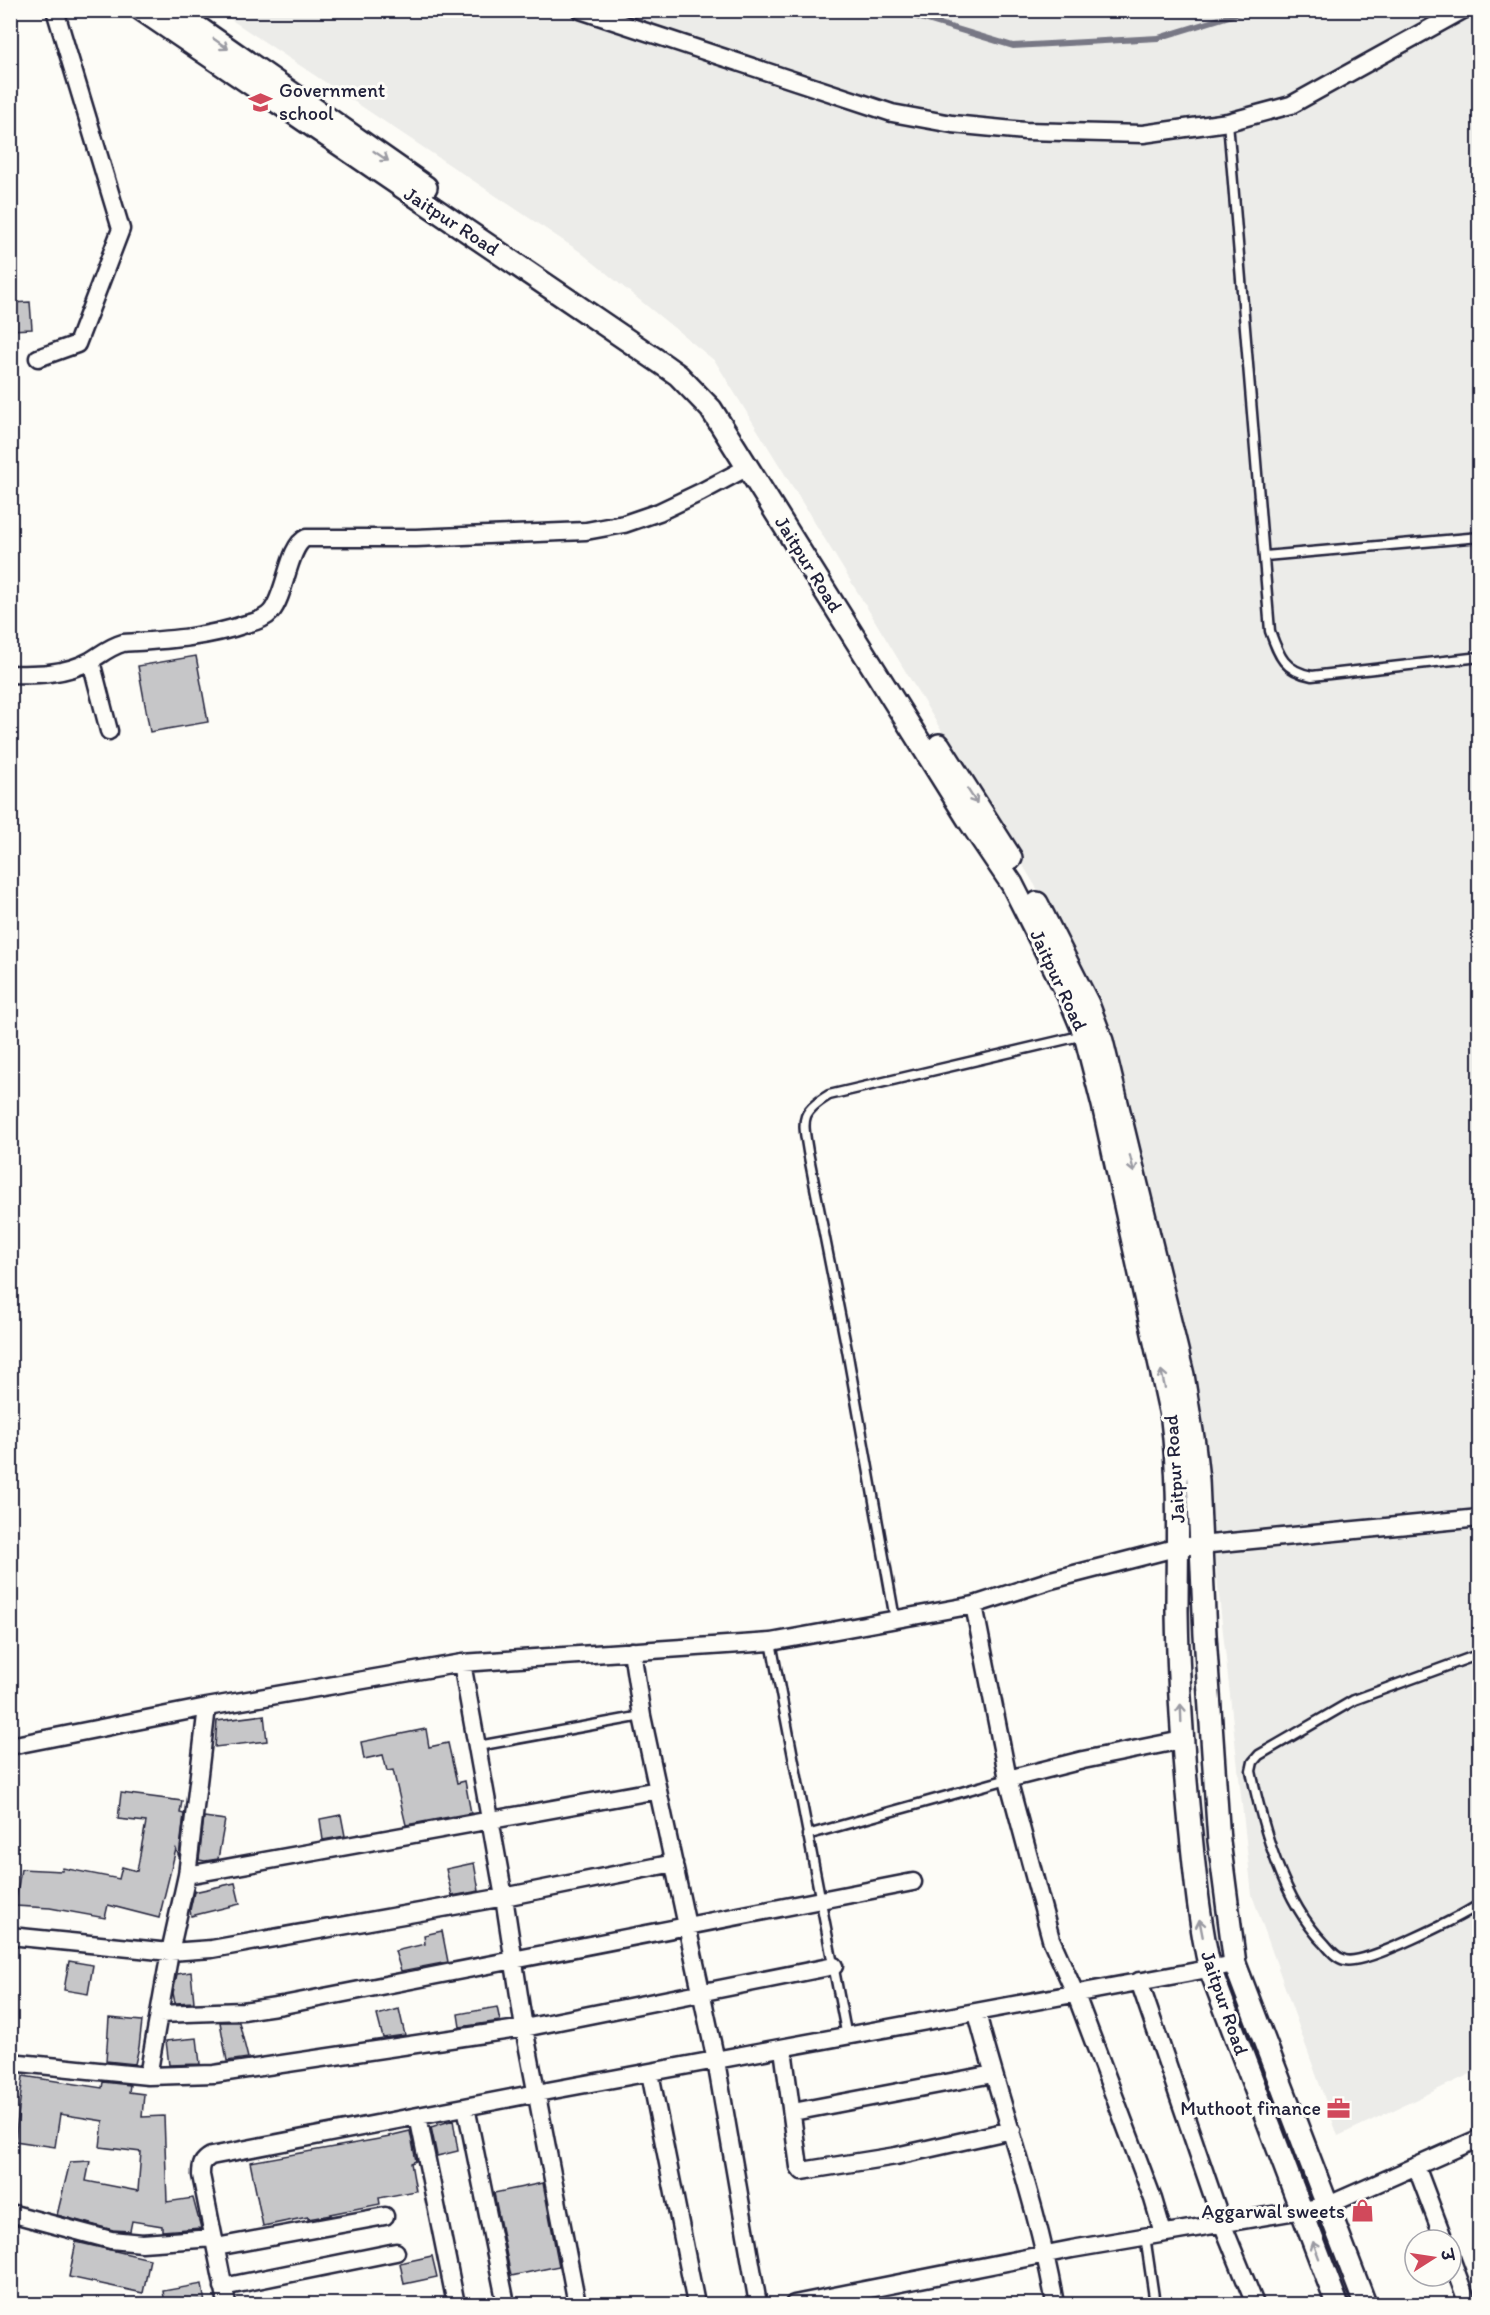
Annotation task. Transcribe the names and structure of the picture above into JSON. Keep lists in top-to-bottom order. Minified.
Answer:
{"streets":{"street":["Jaitpur Road"]},"places":{"school or university":["Government school"],"office":["Muthoot finance"],"shop":["Aggarwal sweets"]},"north":"right"}
